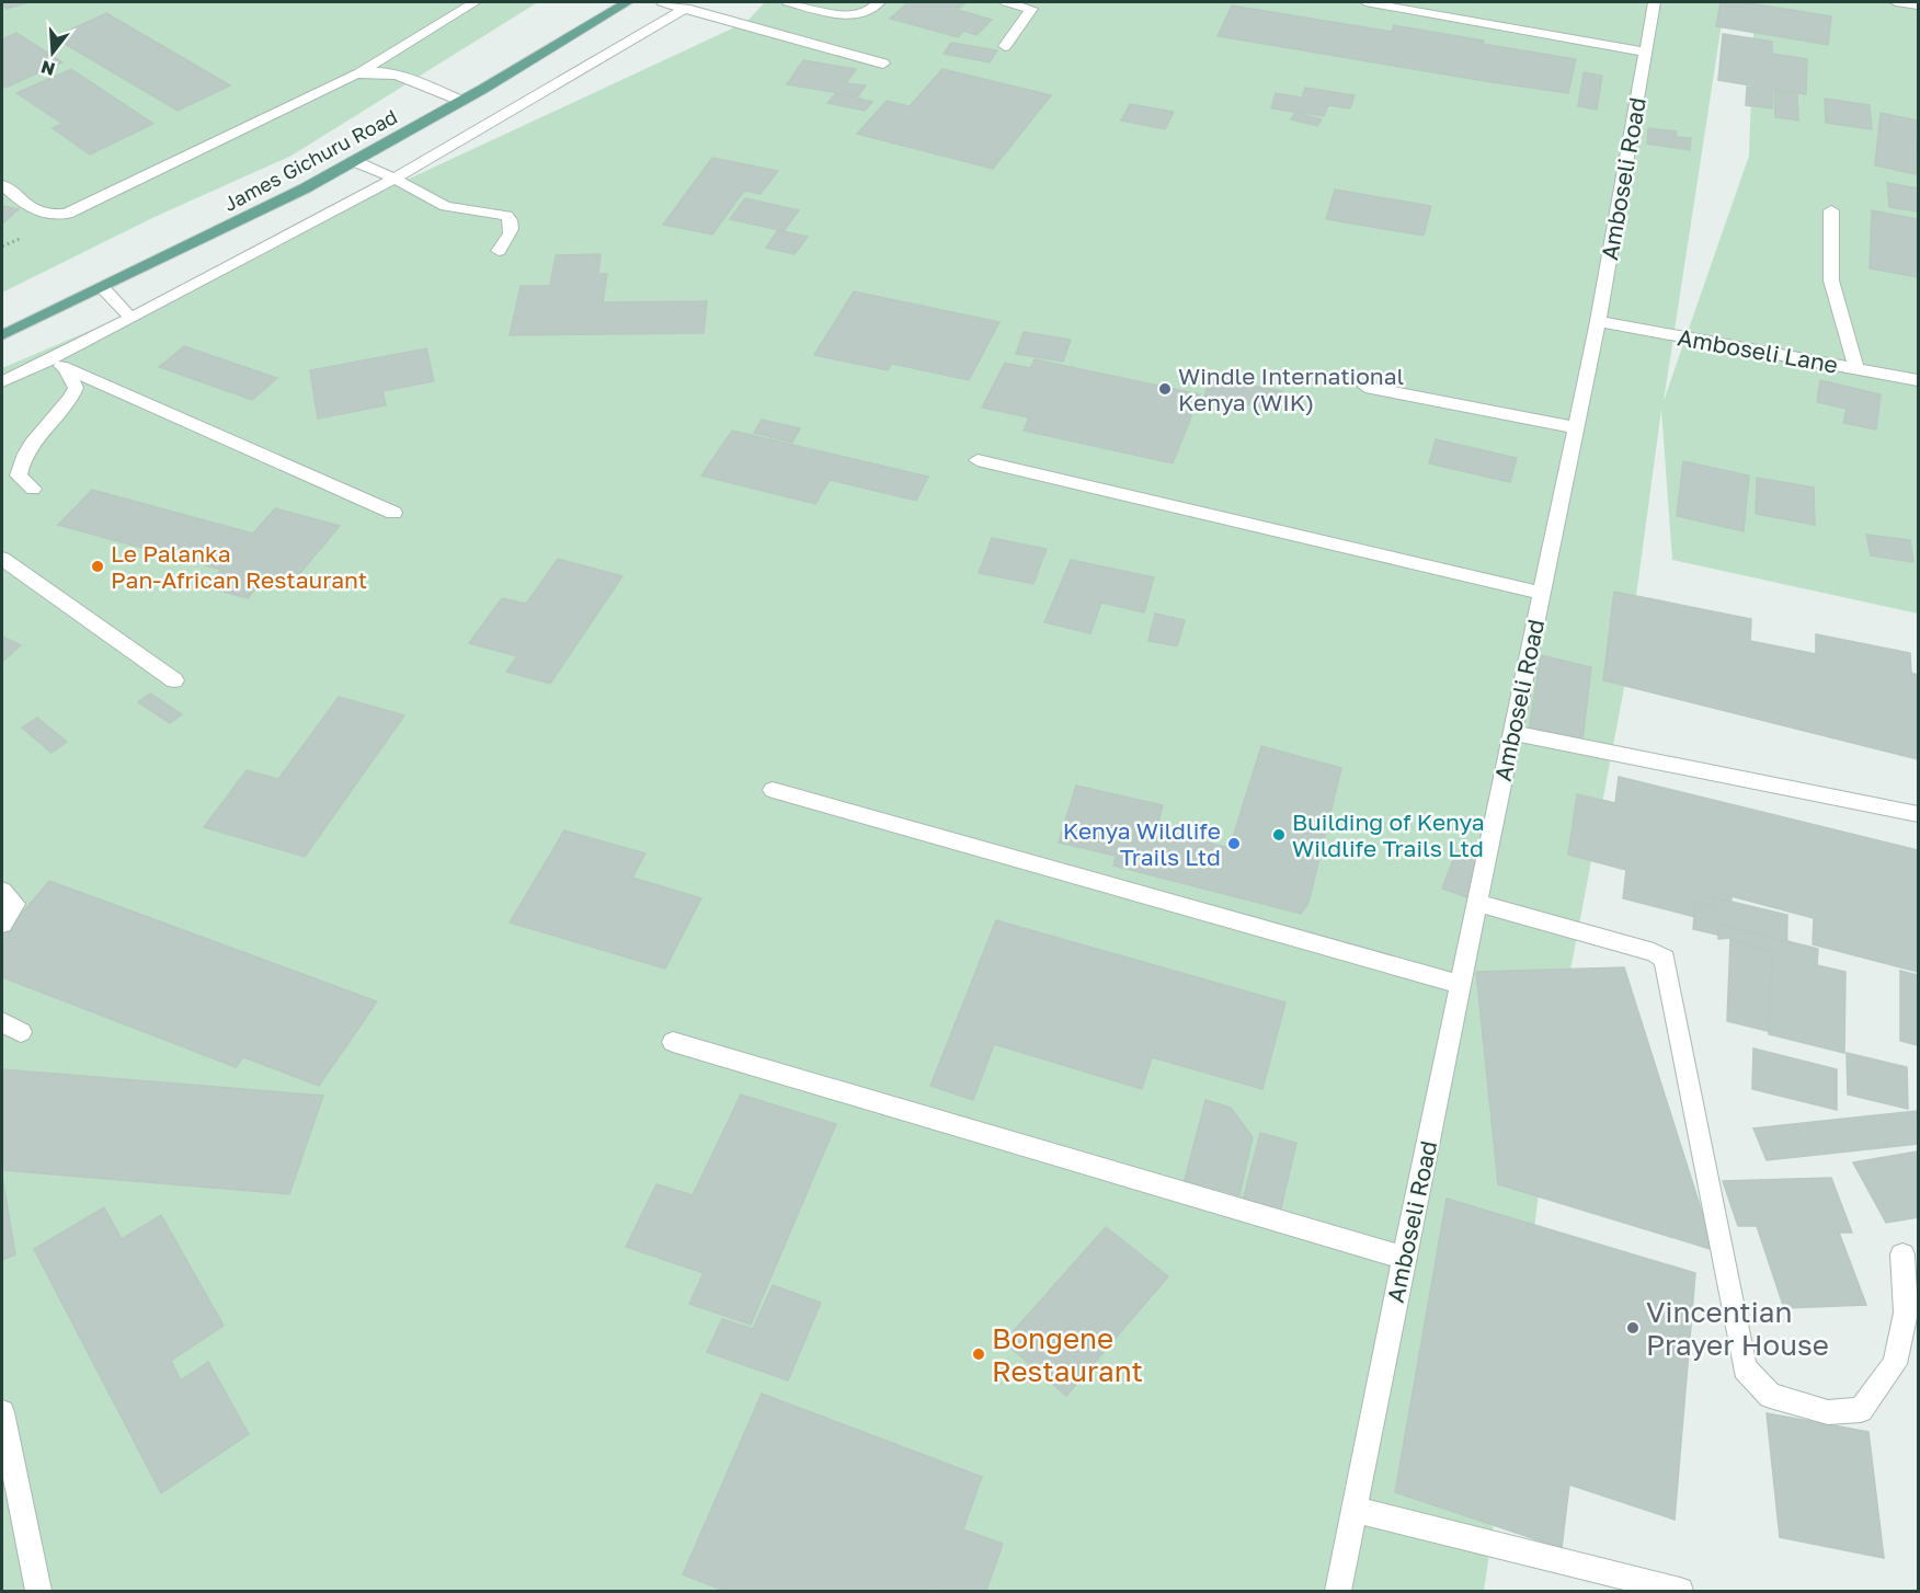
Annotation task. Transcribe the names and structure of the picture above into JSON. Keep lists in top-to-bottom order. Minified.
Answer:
{"streets":{"main road":["James Gichuru Road"],"street":["Amboseli Road","Amboseli Lane"]},"crossings":[["Amboseli Road","Amboseli Lane"]],"places":["Windle International Kenya (WIK)","Le Palanka Pan-African Restaurant","Building of Kenya Wildlife Trails Ltd","Kenya Wildlife Trails Ltd","Vincentian Prayer House","Bongene Restaurant"],"north":"bottom"}
